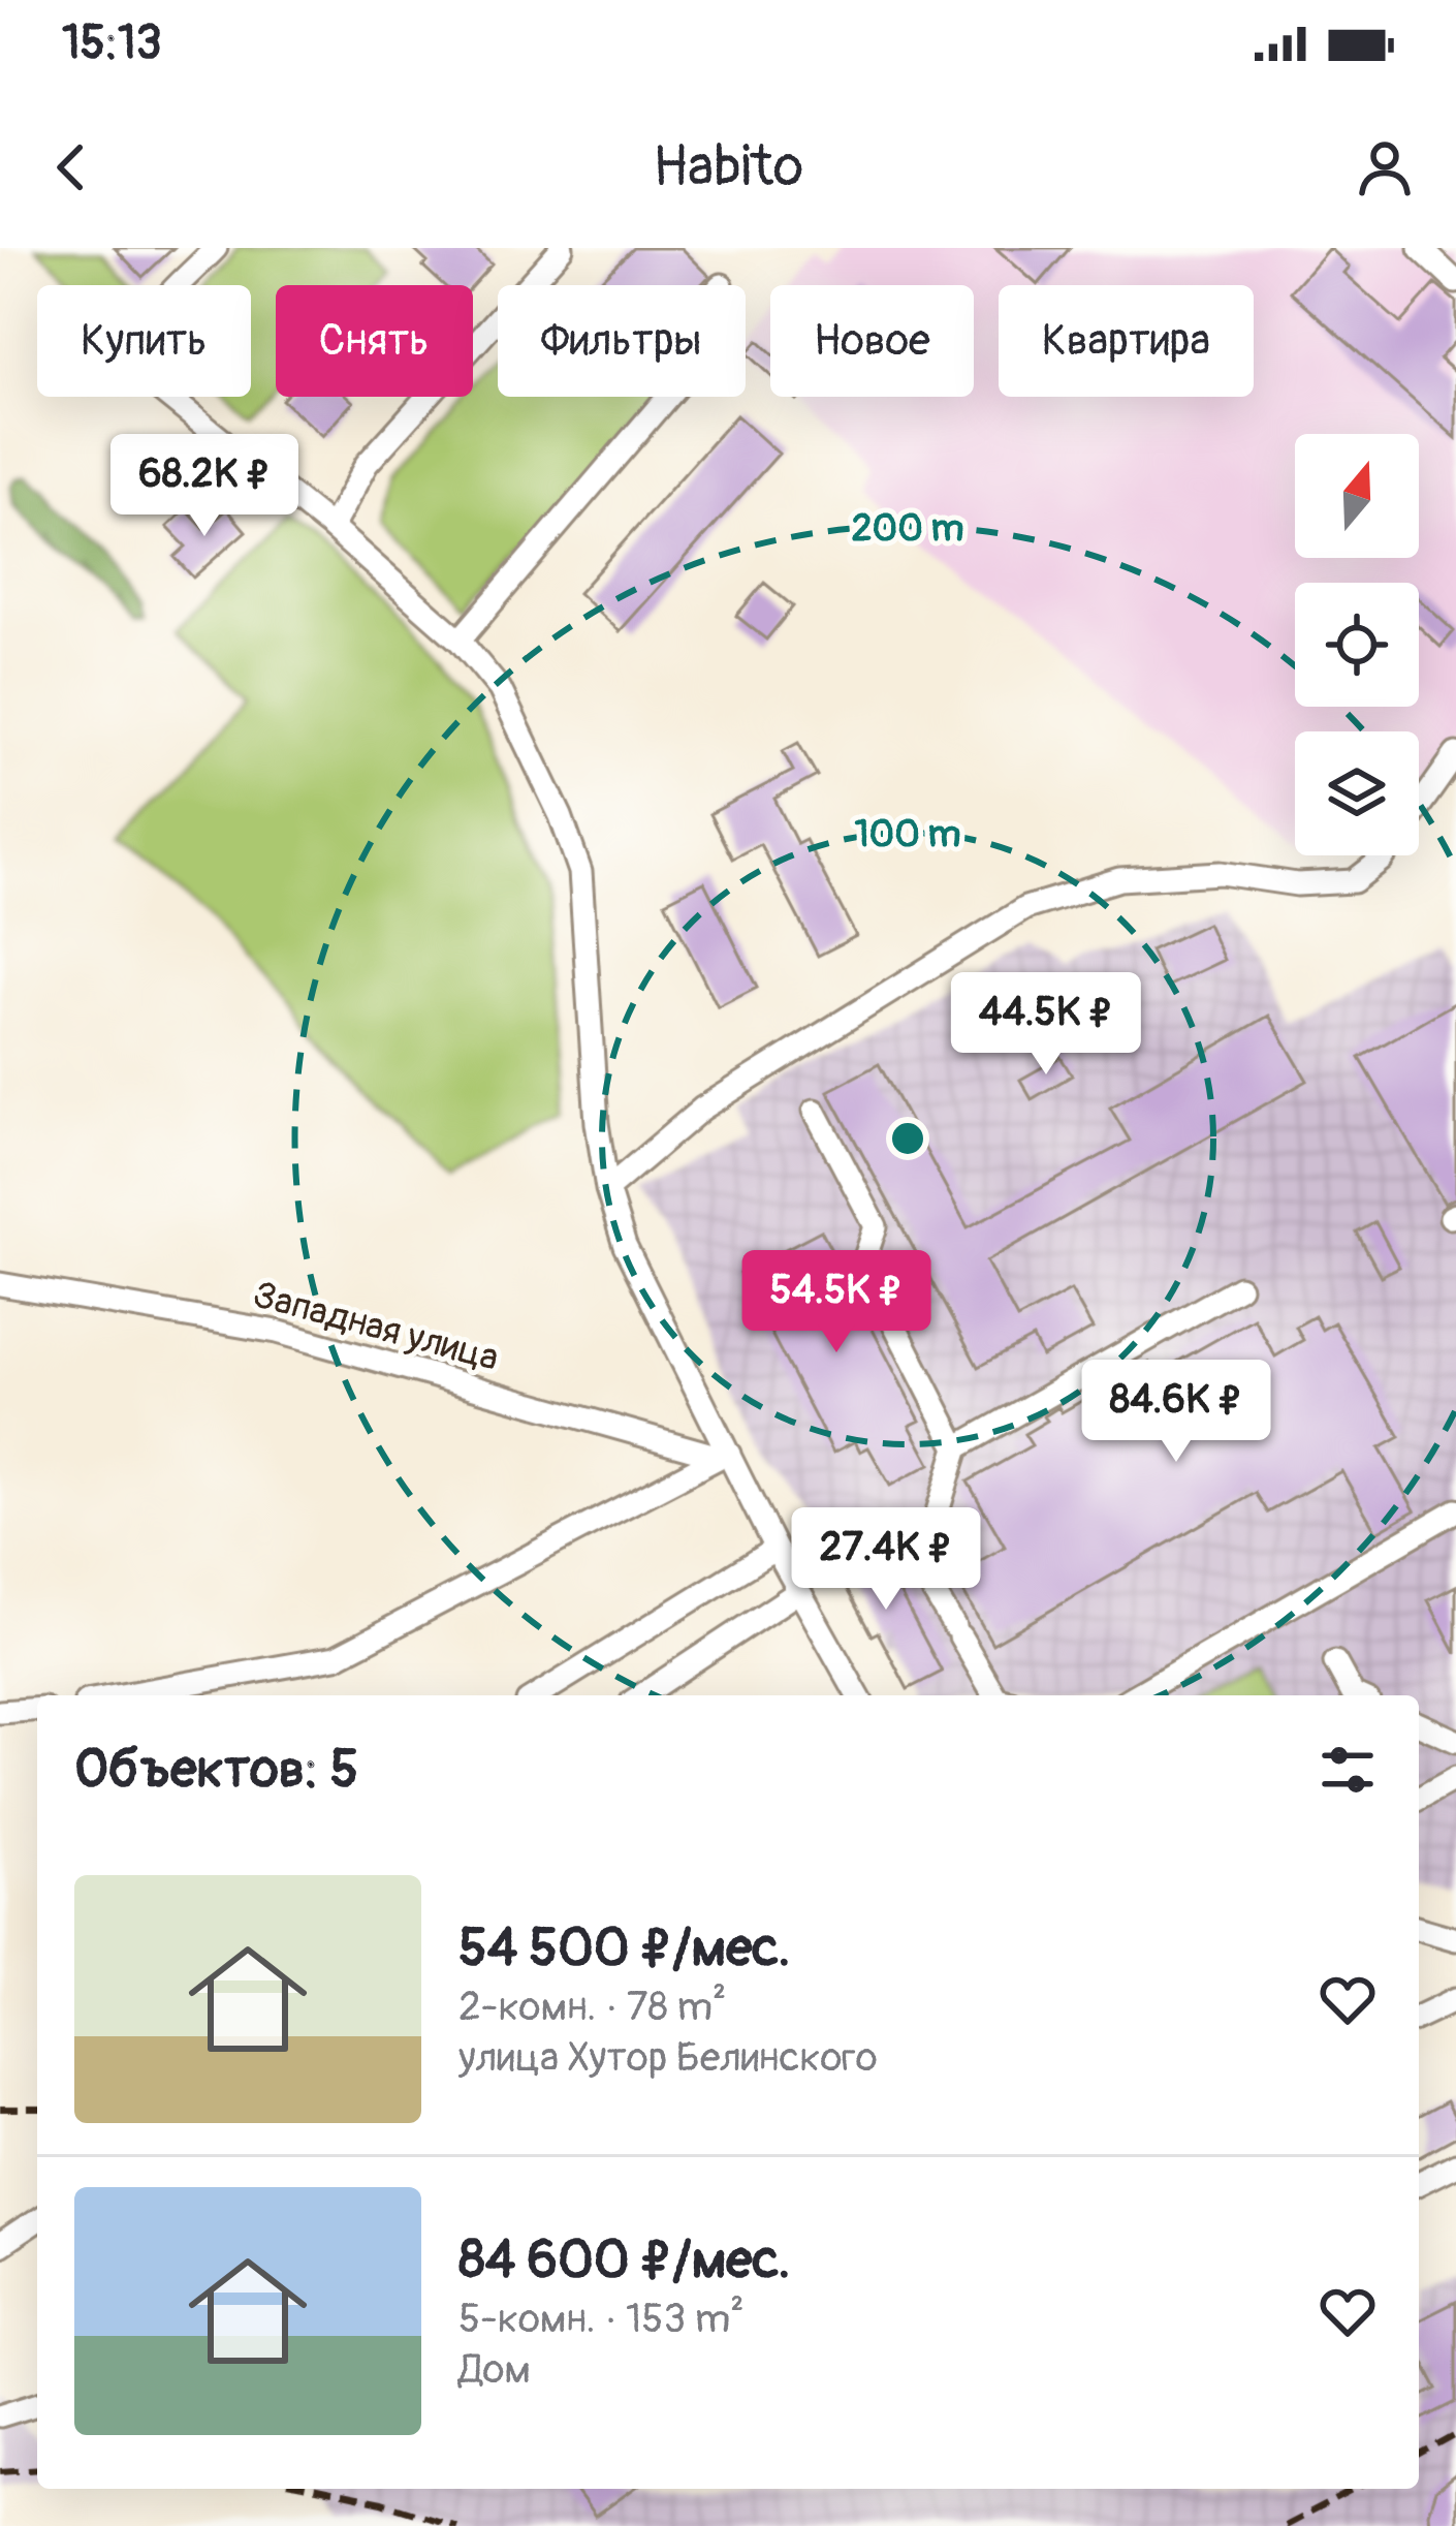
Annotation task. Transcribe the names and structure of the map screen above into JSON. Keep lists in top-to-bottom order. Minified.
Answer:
{"streets":{"street":["Западная улица"]},"north":"top","page":{"status":"15:13","header":"Habito","chip":["Купить","Снять","Фильтры","Новое","Квартира"],"price":["68.2K ₽","44.5K ₽","54.5K ₽","84.6K ₽","27.4K ₽"],"heading":"Объектов: 5","list":[{"name":"54 500 ₽/мес.","note":"2-комн. · 78 m² · улица Хутор Белинского"},{"name":"84 600 ₽/мес.","note":"5-комн. · 153 m² · Дом"}]},"rings":["200 m","100 m"]}
